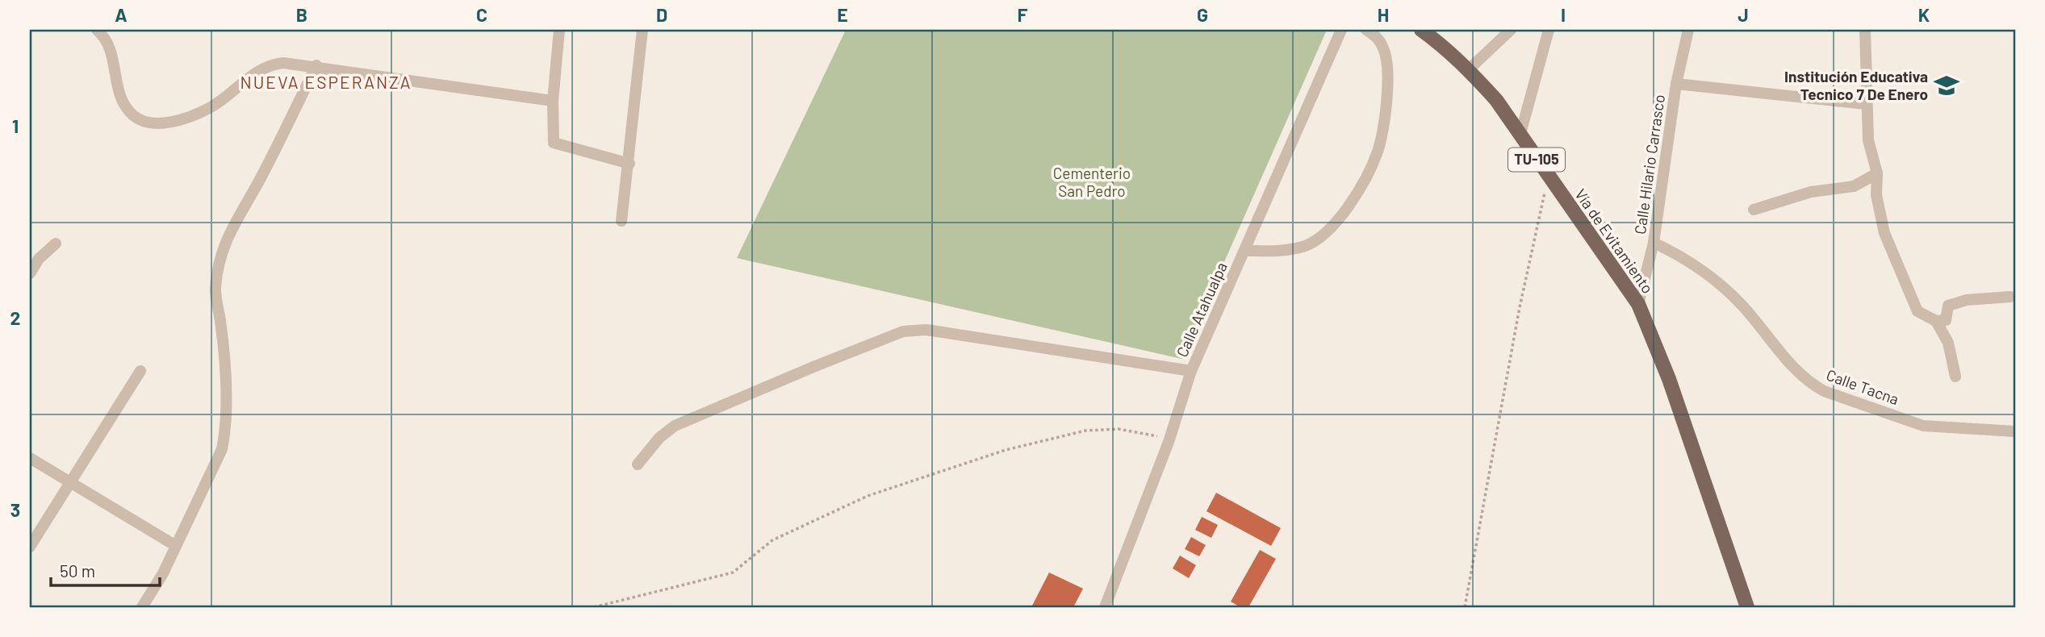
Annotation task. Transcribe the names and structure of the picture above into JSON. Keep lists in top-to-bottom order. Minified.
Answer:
{"streets":{"main road":["TU-105","Vía de Evitamiento"],"street":["Calle Hilario Carrasco","Calle Atahualpa","Calle Tacna"]},"crossings":[["Calle Hilario Carrasco","Vía de Evitamiento"],["Calle Hilario Carrasco","Calle Tacna"]],"districts":["NUEVA ESPERANZA"],"parks":["Cementerio San Pedro"],"places":{"school or university":["Institución Educativa Tecnico 7 De Enero"]},"scale_bar":"50 m","grid":{"columns":["A","B","C","D","E","F","G","H","I","J","K"],"rows":["1","2","3"]}}
